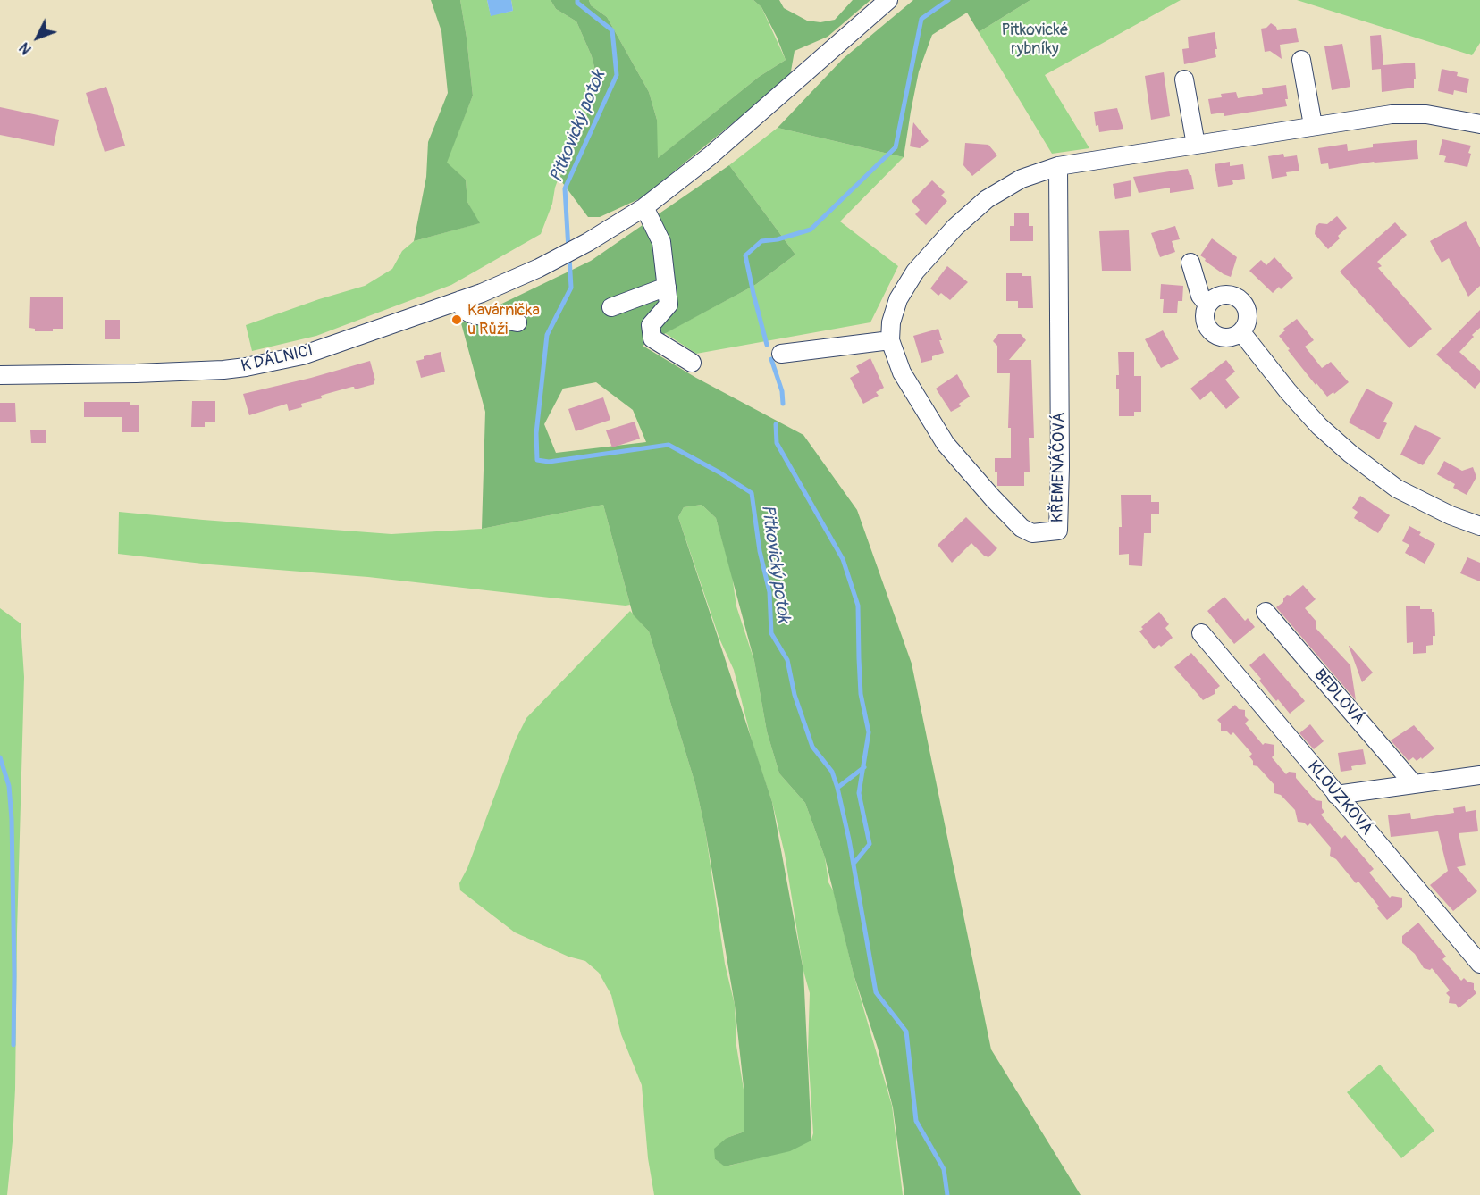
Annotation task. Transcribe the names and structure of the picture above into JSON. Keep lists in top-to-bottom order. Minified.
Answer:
{"streets":{"street":["K DÁLNICI","KŘEMENÁČOVÁ","BEDLOVÁ","KLOUZKOVÁ"]},"water":["Pitkovický potok"],"parks":["Pitkovické rybníky"],"places":["Kavárnička u Růži"],"north":"bottom left"}
